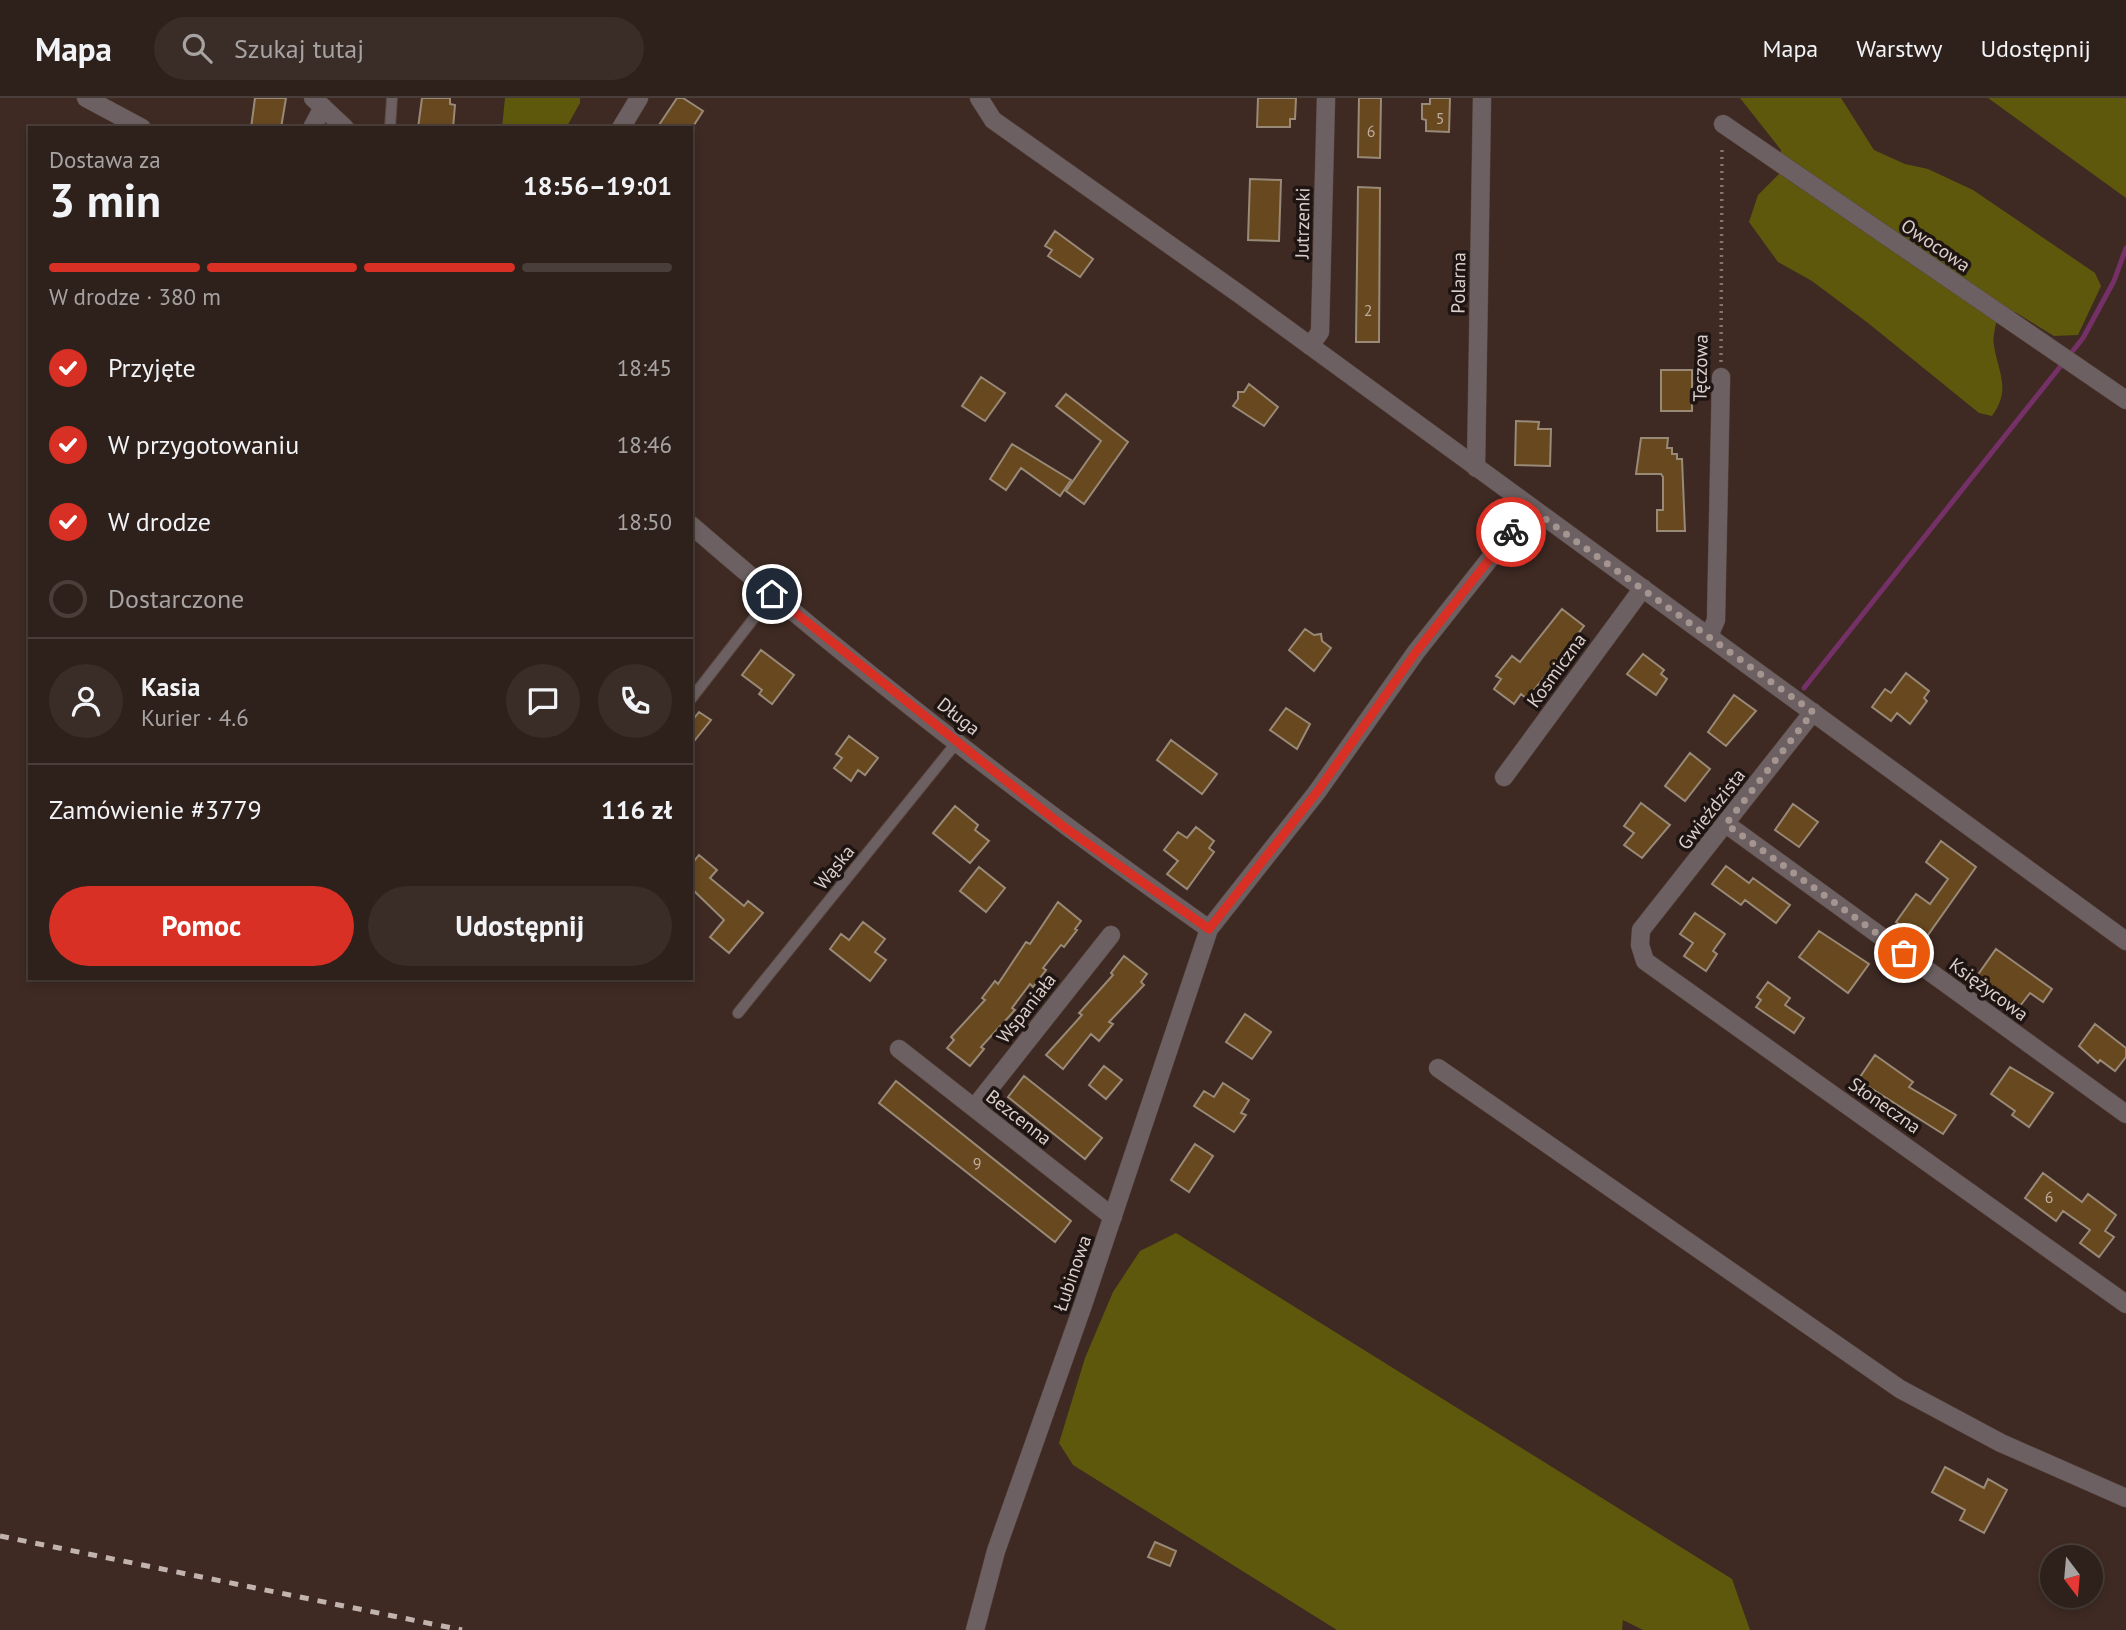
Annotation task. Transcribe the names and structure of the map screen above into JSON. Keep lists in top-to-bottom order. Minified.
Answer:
{"streets":{"street":["Jutrzenki","Owocowa","Polarna","Tęczowa","Kosmiczna","Długa","Gwieździsta","Księżycowa","Wspaniała","Słoneczna","Bezcenna","Łubinowa"],"lane":["Wąska"]},"crossings":[["Owocowa","Tęczowa"],["Długa","Wąska"],["Długa","Łubinowa"],["Gwieździsta","Księżycowa"],["Gwieździsta","Słoneczna"],["Wspaniała","Bezcenna"],["Bezcenna","Łubinowa"]],"house_numbers":["5","6","2","9","6"],"north":"bottom","page":{"header":"Mapa","search":"Szukaj tutaj","nav":["Mapa","Warstwy","Udostępnij"],"heading":["3 min","Dostawa za","18:56–19:01"],"panel":["Kasia","Kurier · 4.6","Zamówienie #3779","116 zł"],"bar":"W drodze · 380 m","list":[["Przyjęte","18:45"],["W przygotowaniu","18:46"],["W drodze","18:50"],"Dostarczone"],"buttons":["Pomoc","Udostępnij"]}}
